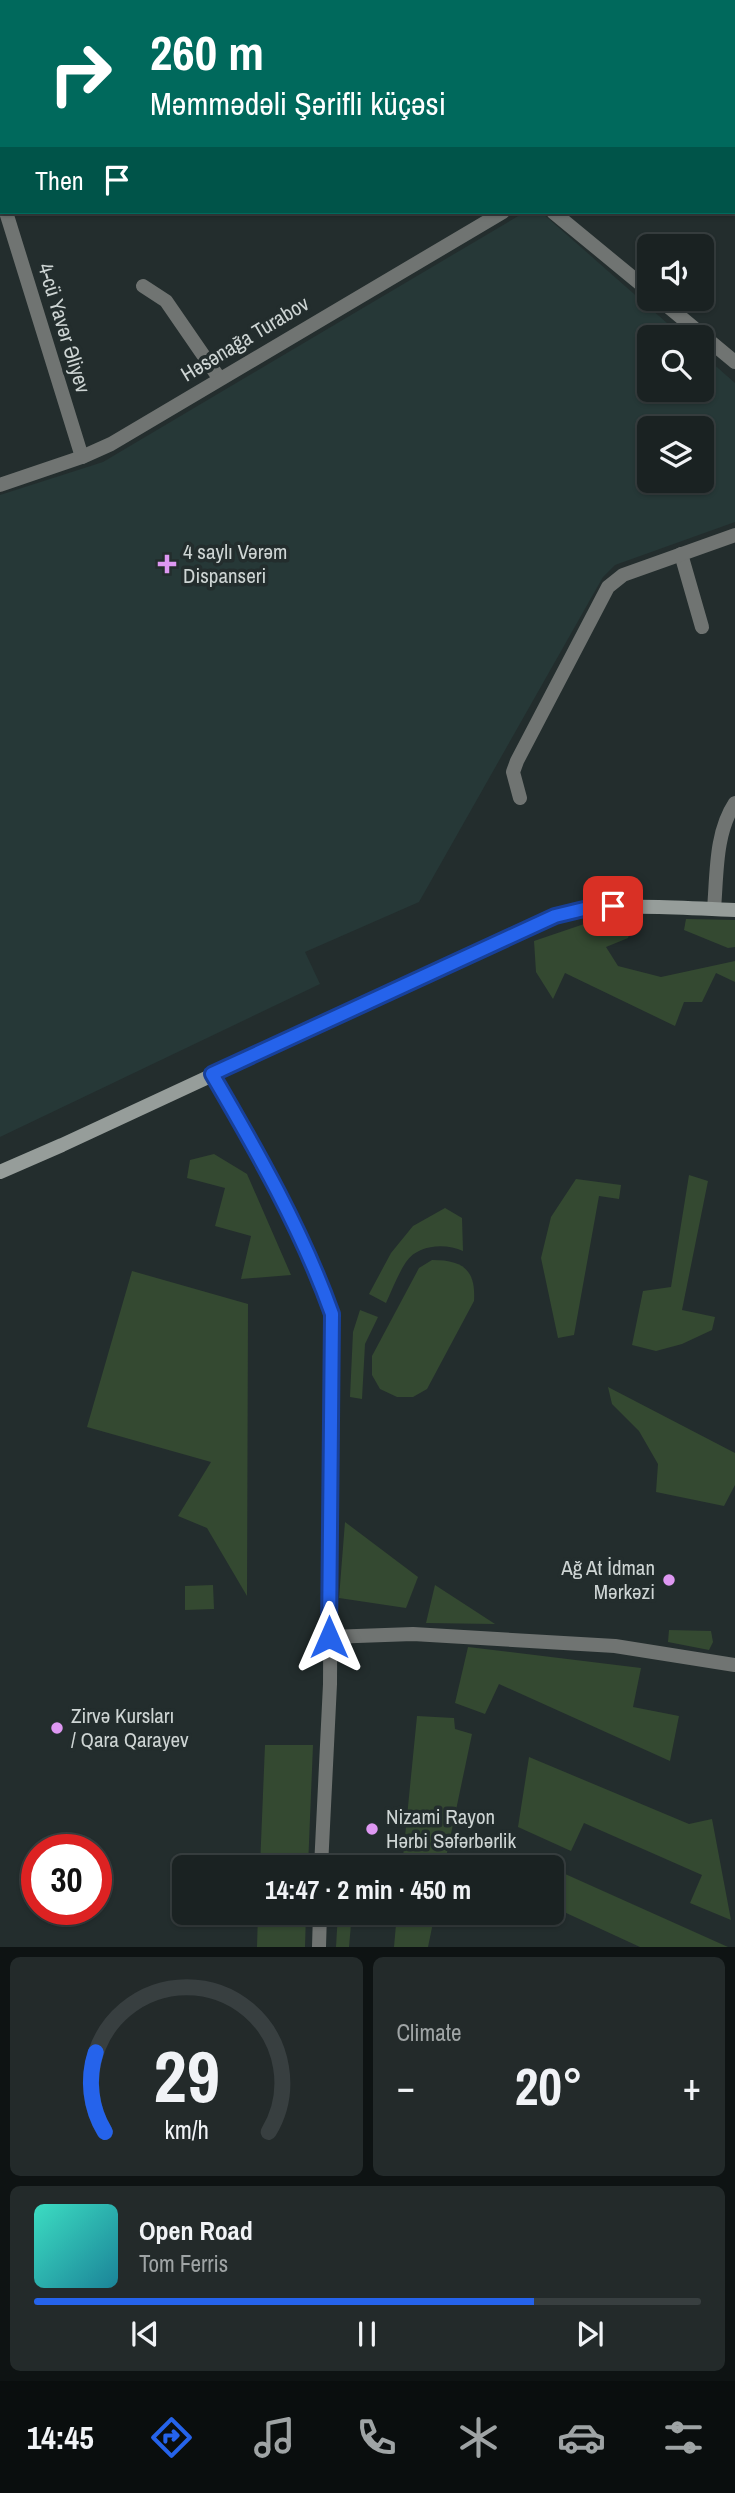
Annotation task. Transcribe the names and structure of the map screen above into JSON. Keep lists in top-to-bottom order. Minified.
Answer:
{"streets":{"street":["4-cü Yavər Əliyev","Həsənağa Turabov"]},"crossings":[["4-cü Yavər Əliyev","Həsənağa Turabov"]],"places":{"health":["4 saylı Vərəm Dispanseri"],"other":["Ağ At İdman Mərkəzi","Zirvə Kursları / Qara Qarayev","Nizami Rayon Hərbi Səfərbərlik"]},"page":{"turn":["260 m","Məmmədəli Şərifli küçəsi"],"then":"Then","limit":"30","trip":"14:47 · 2 min · 450 m","tile":"Climate","heat":["−","20°","+"],"song":["Open Road","Tom Ferris"],"tabs":"14:45","gauge":["29","km/h"]}}
